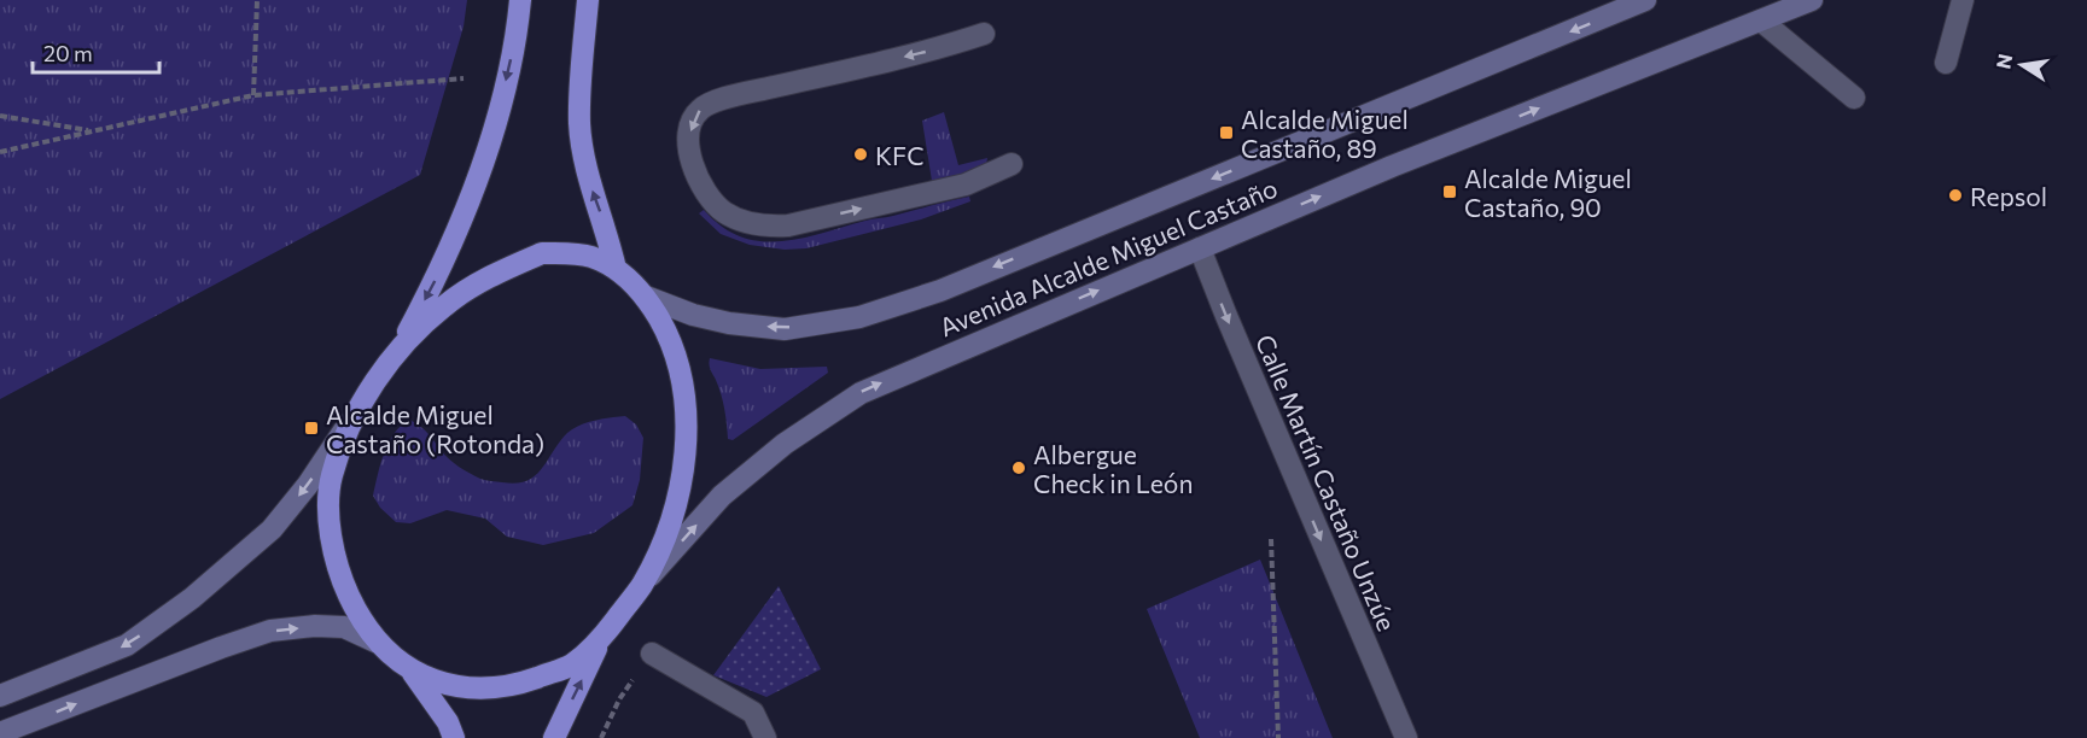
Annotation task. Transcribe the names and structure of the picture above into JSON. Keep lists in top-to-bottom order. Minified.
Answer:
{"streets":{"main road":["Avenida Alcalde Miguel Castaño"],"street":["Calle Martín Castaño Unzúe"]},"crossings":[["Avenida Alcalde Miguel Castaño","Calle Martín Castaño Unzúe"]],"one_way":["Calle Martín Castaño Unzúe"],"places":{"transit":["Alcalde Miguel Castaño, 89","Alcalde Miguel Castaño, 90","Alcalde Miguel Castaño (Rotonda)"],"other":["KFC","Repsol","Albergue Check in León"]},"scale_bar":"20 m","north":"left"}
